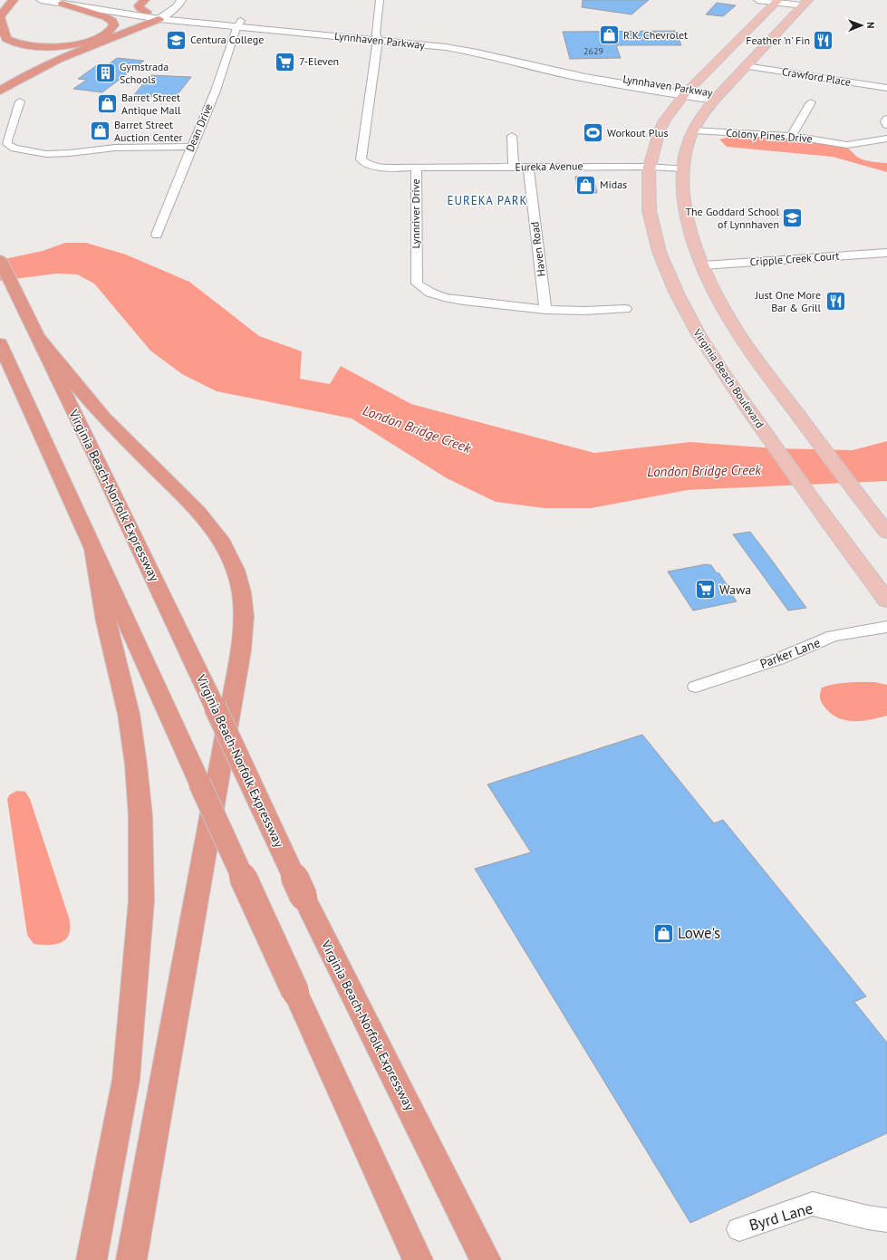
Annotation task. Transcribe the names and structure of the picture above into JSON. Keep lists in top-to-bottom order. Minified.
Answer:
{"streets":{"highway":["Virginia Beach-Norfolk Expressway"],"main road":["Lynnhaven Parkway","Virginia Beach Boulevard"],"street":["Crawford Place","Dean Drive","Colony Pines Drive","Eureka Avenue","Lynnriver Drive","Haven Road","Cripple Creek Court","Parker Lane","Byrd Lane"]},"crossings":[["Lynnhaven Parkway","Dean Drive"],["Lynnhaven Parkway","Lynnriver Drive"],["Lynnhaven Parkway","Virginia Beach Boulevard"],["Eureka Avenue","Lynnriver Drive"],["Eureka Avenue","Haven Road"],["Eureka Avenue","Virginia Beach Boulevard"],["Lynnriver Drive","Haven Road"]],"districts":["EUREKA PARK"],"water":["London Bridge Creek"],"places":{"shop":["R.K. Chevrolet","Barret Street Antique Mall","Barret Street Auction Center","Midas","Lowe's"],"school or university":["Centura College","The Goddard School of Lynnhaven"],"restaurant":["Feather 'n' Fin","Just One More Bar & Grill"],"supermarket":["7-Eleven","Wawa"],"building":["Gymstrada Schools"],"sports":["Workout Plus"]},"house_numbers":["2629"],"north":"right"}
